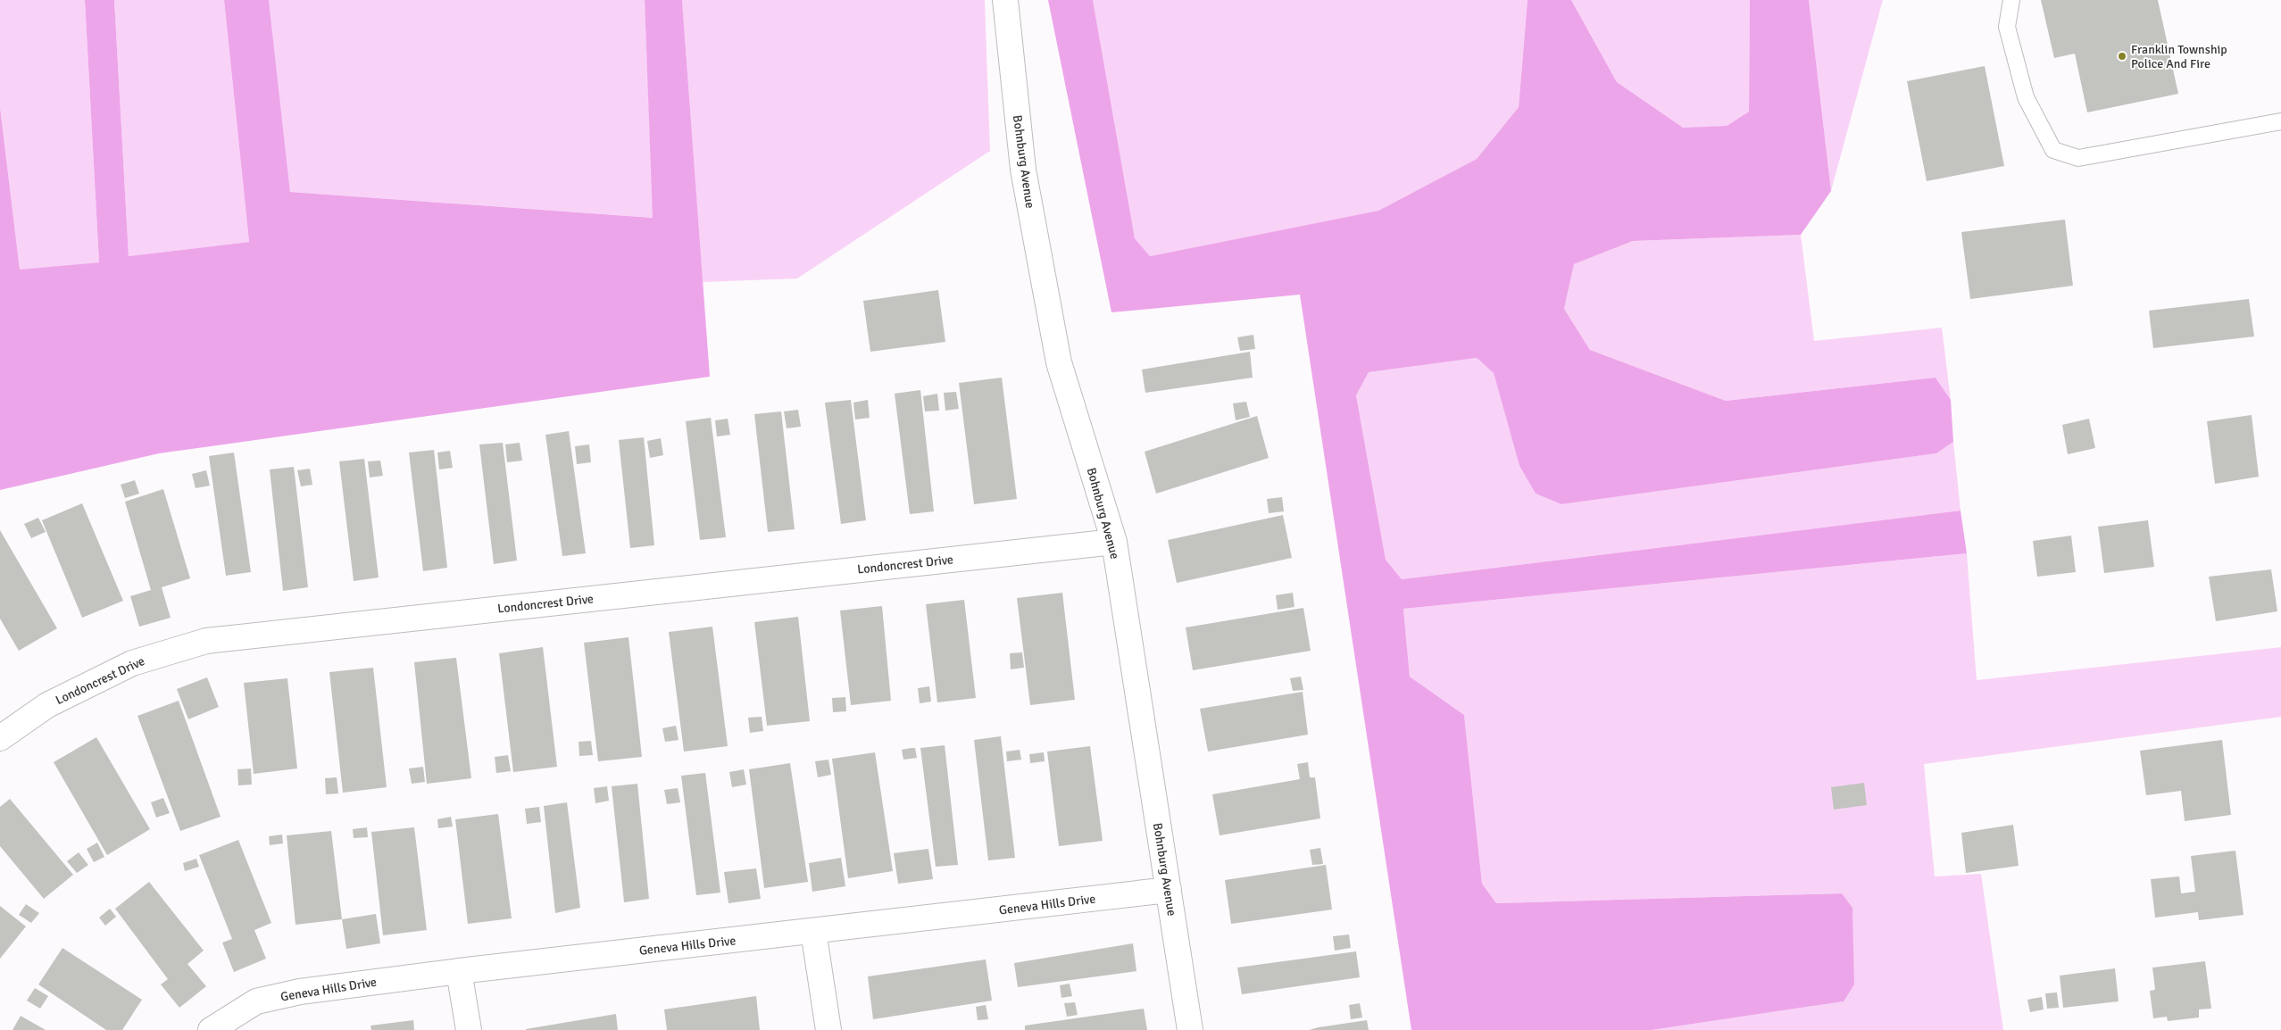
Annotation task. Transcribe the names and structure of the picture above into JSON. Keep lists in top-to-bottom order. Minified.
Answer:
{"streets":{"street":["Bohnburg Avenue","Londoncrest Drive","Geneva Hills Drive"]},"crossings":[["Bohnburg Avenue","Londoncrest Drive"],["Bohnburg Avenue","Geneva Hills Drive"]],"places":["Franklin Township Police And Fire"]}
